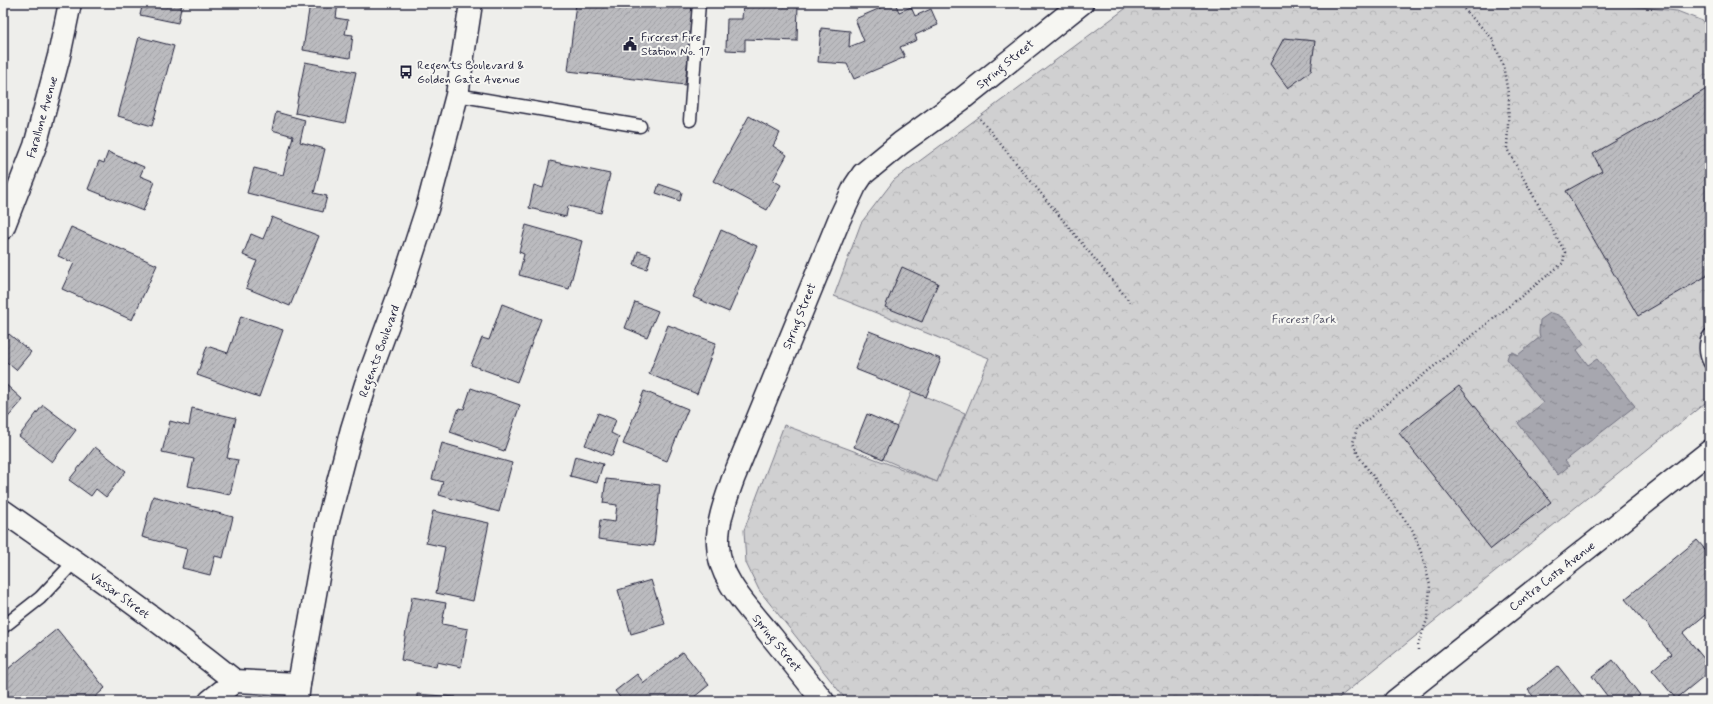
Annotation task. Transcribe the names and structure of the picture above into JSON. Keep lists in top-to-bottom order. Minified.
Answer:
{"streets":{"street":["Spring Street","Farallone Avenue","Regents Boulevard","Contra Costa Avenue","Vassar Street"]},"parks":["Fircrest Park"],"places":{"public building":["Fircrest Fire Station No. 17"],"bus stop":["Regents Boulevard & Golden Gate Avenue"]}}
